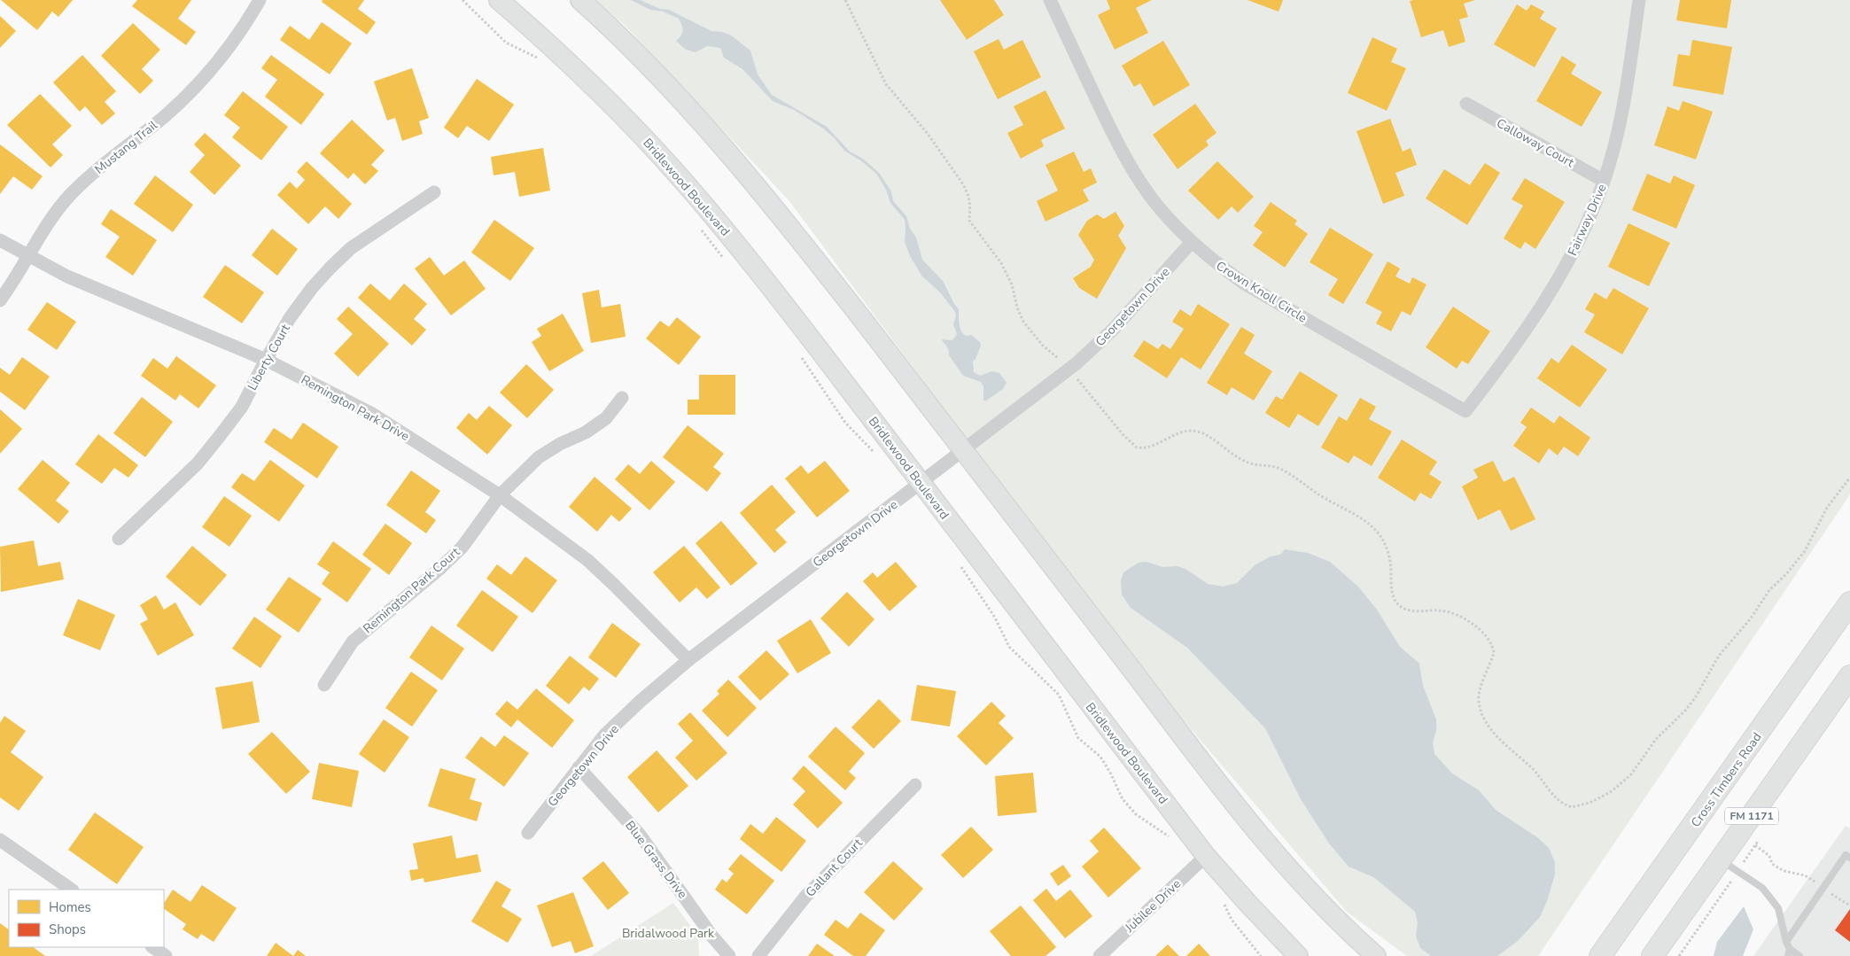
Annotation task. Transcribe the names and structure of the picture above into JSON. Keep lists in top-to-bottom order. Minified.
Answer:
{"streets":{"main road":["Bridlewood Boulevard","Cross Timbers Road","FM 1171"],"street":["Calloway Court","Mustang Trail","Fairway Drive","Crown Knoll Circle","Georgetown Drive","Liberty Court","Remington Park Drive","Remington Park Court","Blue Grass Drive","Gallant Court","Jubilee Drive"]},"crossings":[["Calloway Court","Fairway Drive"],["Mustang Trail","Remington Park Drive"],["Bridlewood Boulevard","Georgetown Drive"],["Bridlewood Boulevard","Jubilee Drive"],["Fairway Drive","Crown Knoll Circle"],["Crown Knoll Circle","Georgetown Drive"],["Georgetown Drive","Remington Park Drive"],["Georgetown Drive","Blue Grass Drive"],["Liberty Court","Remington Park Drive"],["Remington Park Drive","Remington Park Court"]],"parks":["Bridalwood Park"],"legend":["Homes","Shops"]}
